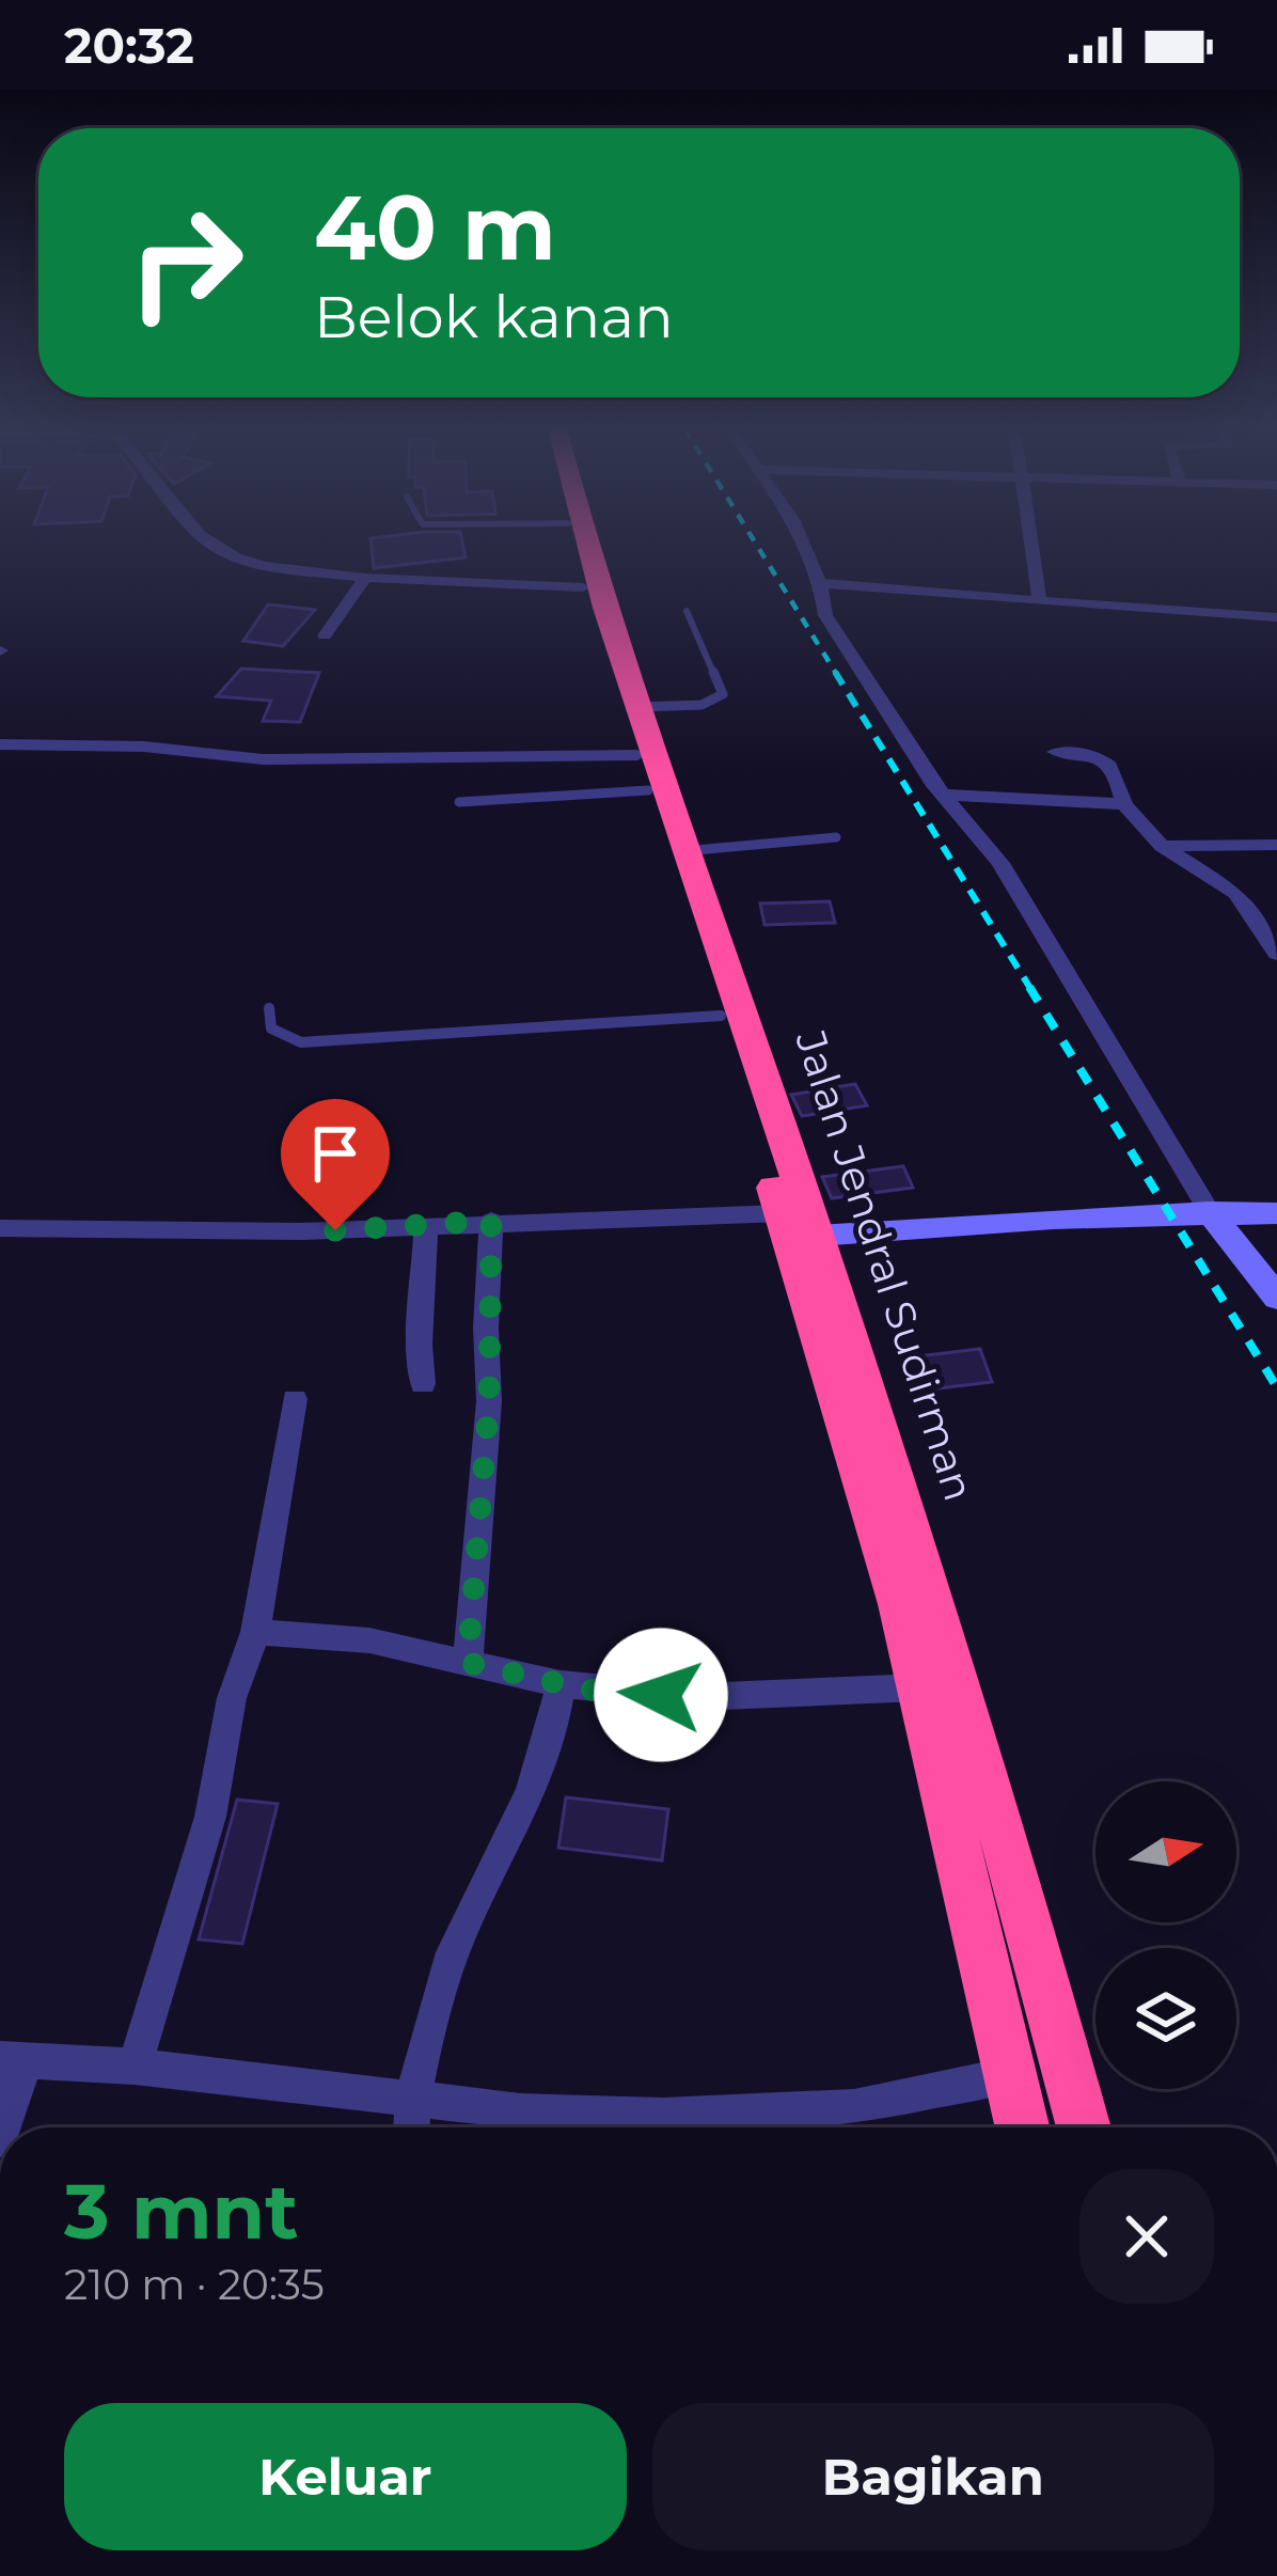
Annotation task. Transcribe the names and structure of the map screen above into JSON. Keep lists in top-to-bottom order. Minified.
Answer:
{"streets":{"highway":["Jalan Jendral Sudirman"]},"north":"right","page":{"status":"20:32","turn":["40 m","Belok kanan"],"heading":["3 mnt","210 m · 20:35"],"buttons":["Keluar","Bagikan"]}}
